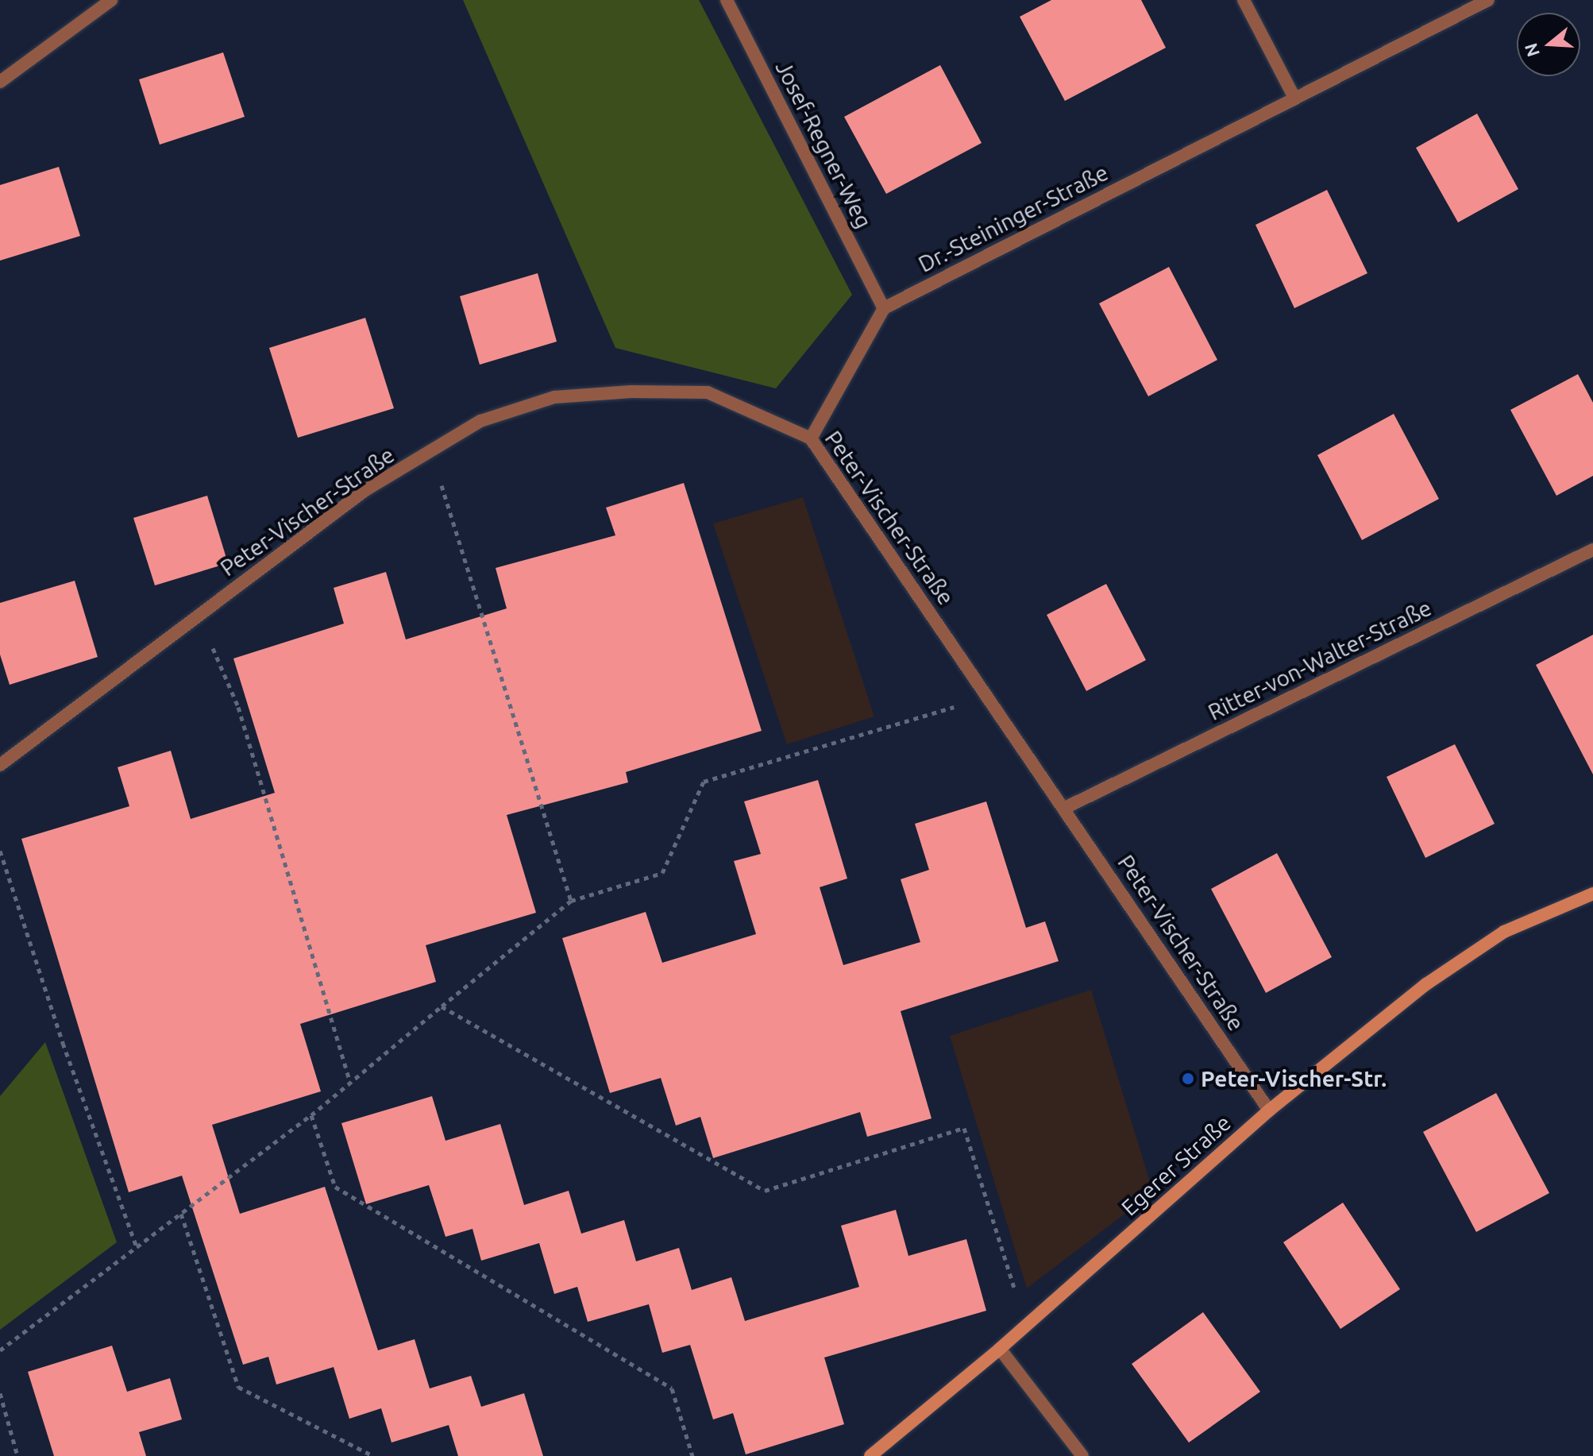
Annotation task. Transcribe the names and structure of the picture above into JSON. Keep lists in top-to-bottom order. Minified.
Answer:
{"streets":{"street":["Josef-Regner-Weg","Dr.-Steininger-Straße","Peter-Vischer-Straße","Ritter-von-Walter-Straße","Egerer Straße"]},"crossings":[["Josef-Regner-Weg","Dr.-Steininger-Straße"],["Peter-Vischer-Straße","Ritter-von-Walter-Straße"],["Peter-Vischer-Straße","Egerer Straße"]],"places":["Peter-Vischer-Str."],"north":"left"}
